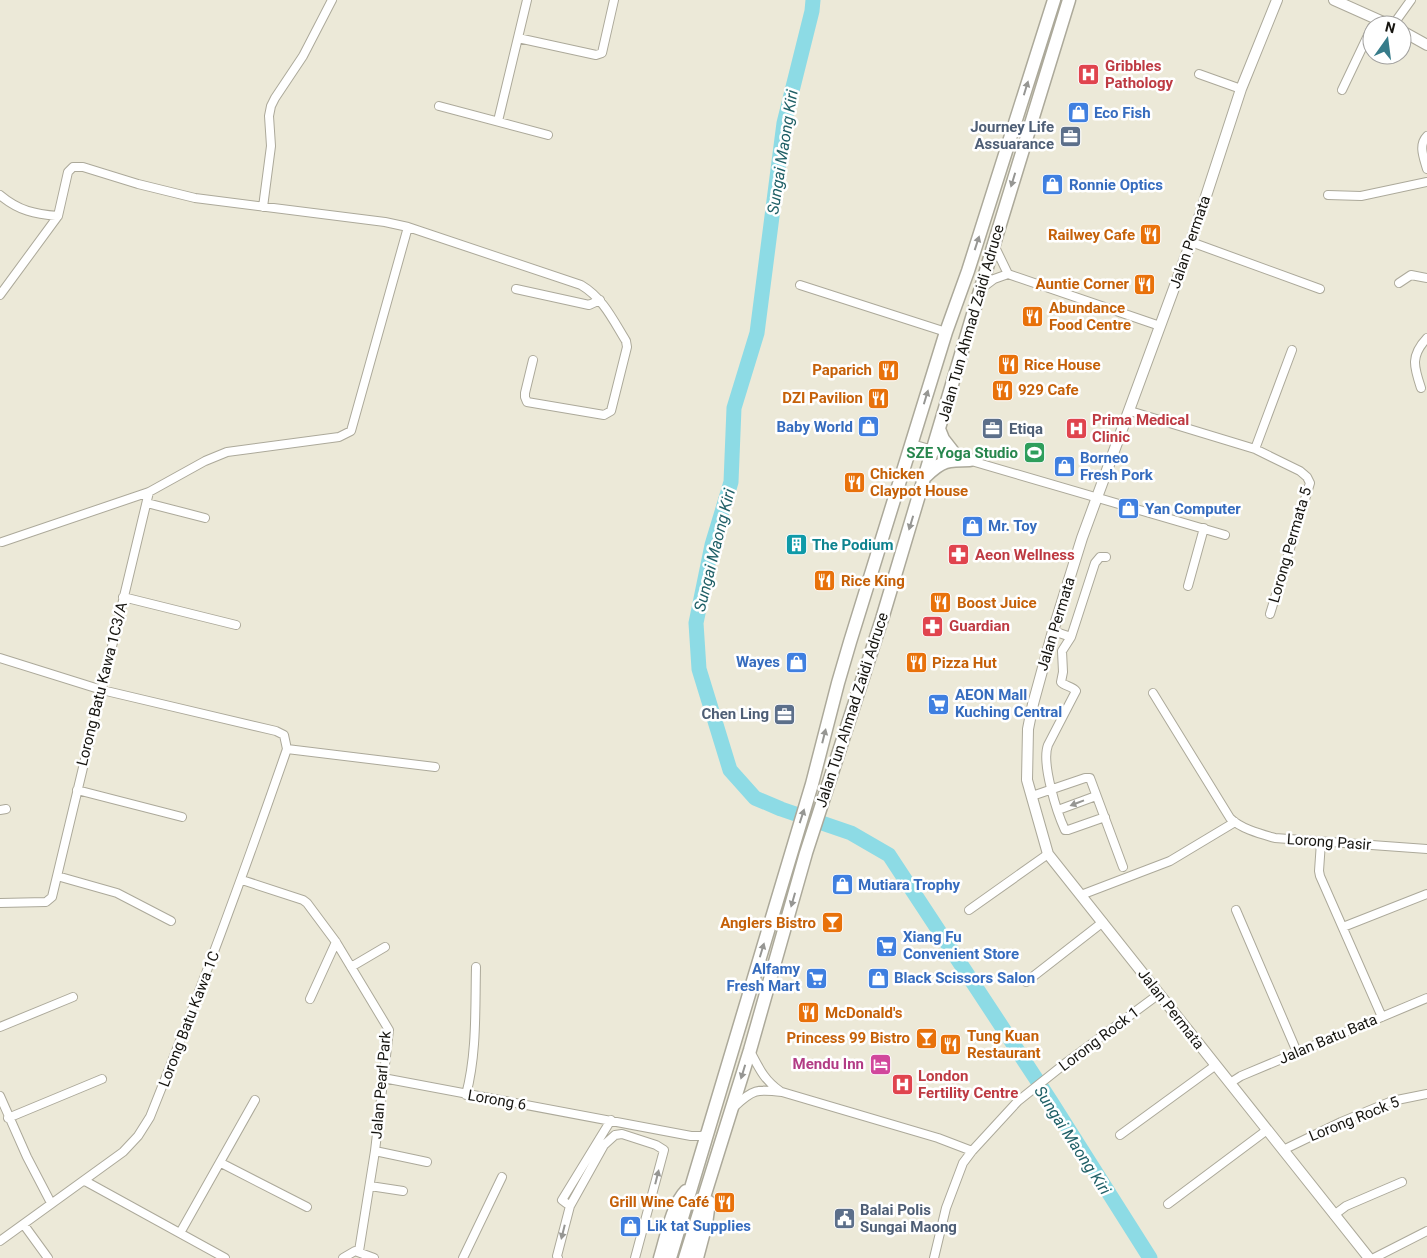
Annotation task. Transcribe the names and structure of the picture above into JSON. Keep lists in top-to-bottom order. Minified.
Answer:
{"streets":{"main road":["Jalan Tun Ahmad Zaidi Adruce"],"street":["Jalan Permata","Lorong Permata 5","Lorong Batu Kawa 1C3/A","Lorong Pasir","Lorong Batu Kawa 1C","Lorong Rock 1","Jalan Batu Bata","Jalan Pearl Park","Lorong 6","Lorong Rock 5"]},"crossings":[["Jalan Permata","Lorong Permata 5"],["Jalan Permata","Lorong Rock 1"],["Jalan Permata","Jalan Batu Bata"],["Jalan Permata","Lorong Rock 5"],["Jalan Tun Ahmad Zaidi Adruce","Lorong 6"],["Lorong Batu Kawa 1C","Jalan Pearl Park"],["Jalan Pearl Park","Lorong 6"]],"water":["Sungai Maong Kiri"],"places":{"hospital":["Gribbles Pathology","Prima Medical Clinic","London Fertility Centre"],"shop":["Eco Fish","Ronnie Optics","Baby World","Borneo Fresh Pork","Yan Computer","Mr. Toy","Wayes","Mutiara Trophy","Black Scissors Salon","Lik tat Supplies"],"office":["Journey Life Assuarance","Etiqa","Chen Ling"],"restaurant":["Railwey Cafe","Auntie Corner","Abundance Food Centre","Rice House","Paparich","929 Cafe","DZI Pavilion","Chicken Claypot House","Rice King","Boost Juice","Pizza Hut","McDonald's","Tung Kuan Restaurant","Grill Wine Café"],"sports":["SZE Yoga Studio"],"building":["The Podium"],"pharmacy":["Aeon Wellness","Guardian"],"supermarket":["AEON Mall Kuching Central","Xiang Fu Convenient Store","Alfamy Fresh Mart"],"bar":["Anglers Bistro","Princess 99 Bistro"],"hotel":["Mendu Inn"],"public building":["Balai Polis Sungai Maong"]},"north":"top"}
